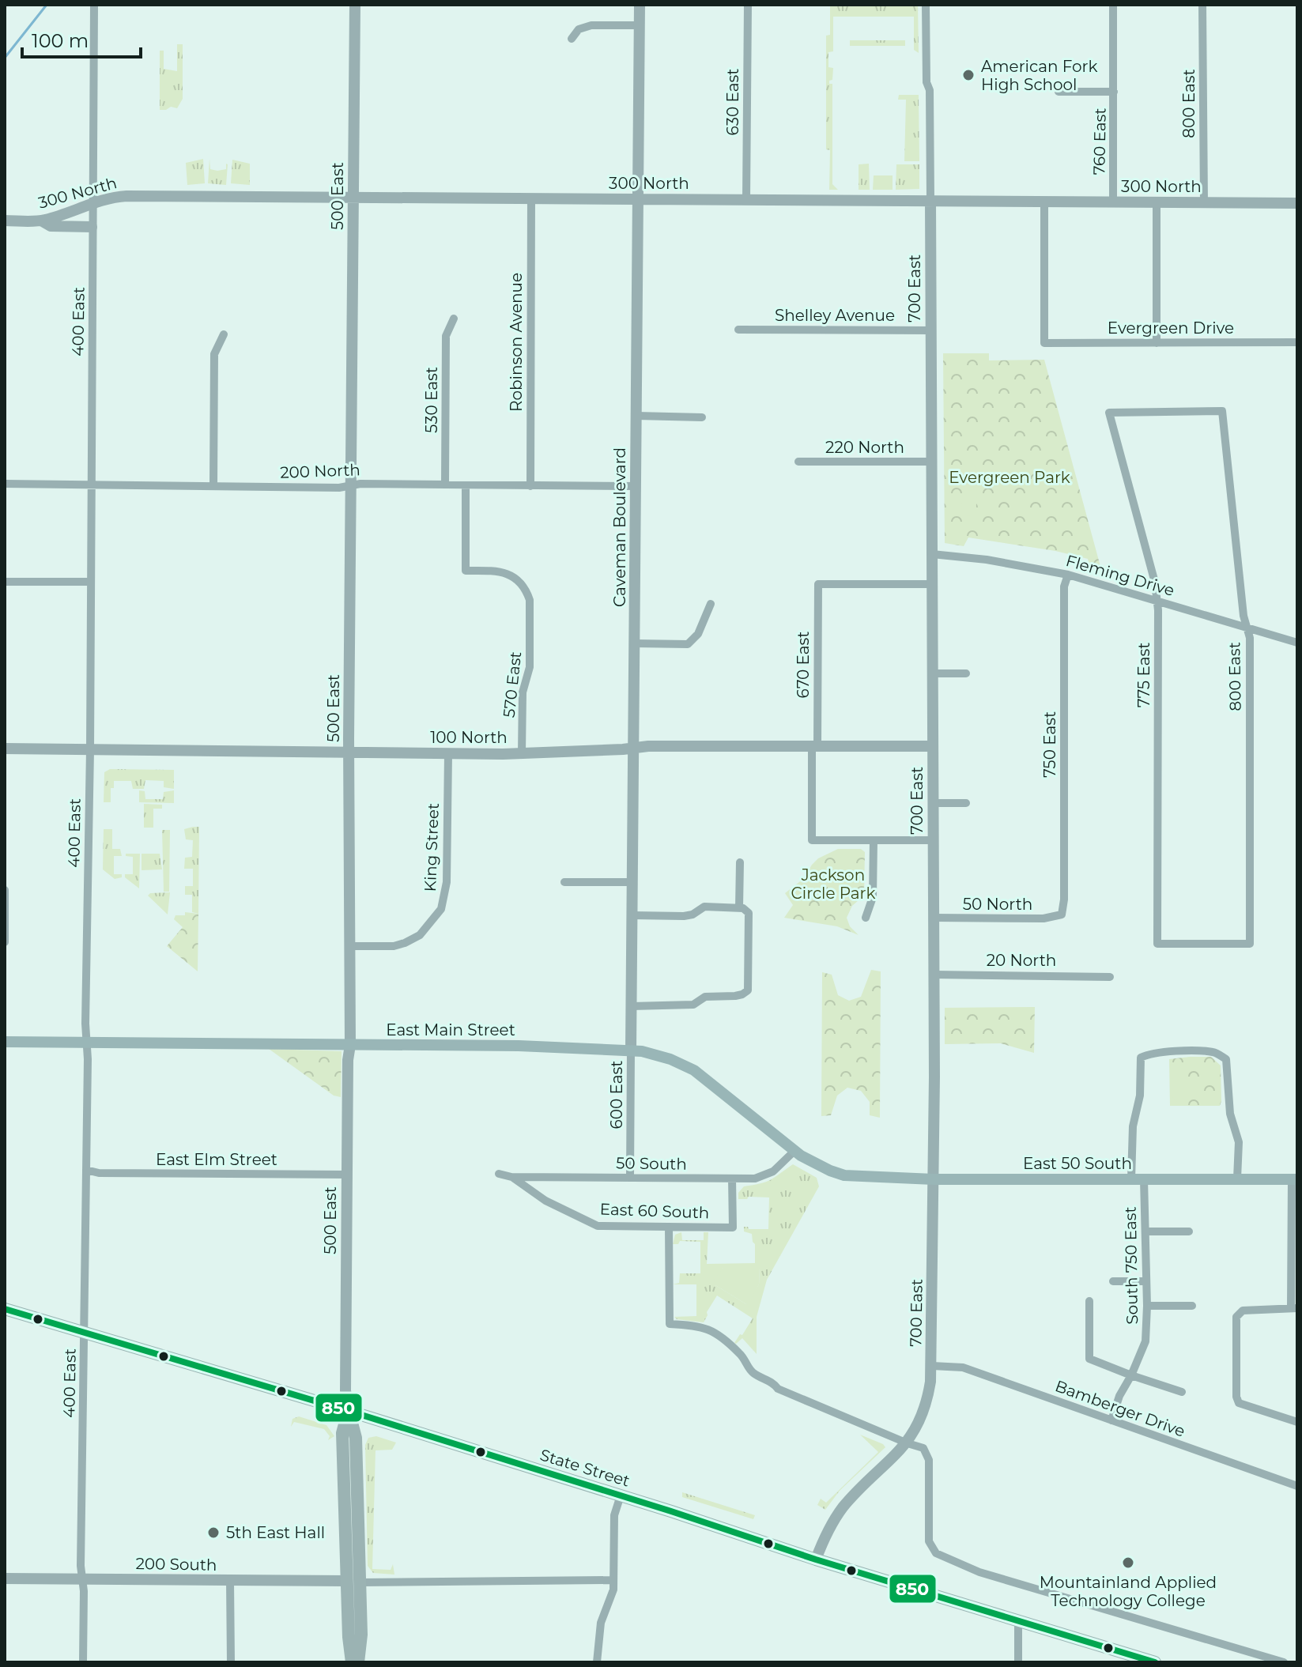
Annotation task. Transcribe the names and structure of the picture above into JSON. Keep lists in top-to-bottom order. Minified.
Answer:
{"streets":{"main road":["500 East","East Main Street","East 50 South","State Street"],"street":["630 East","800 East","760 East","300 North","700 East","Shelley Avenue","400 East","Evergreen Drive","Robinson Avenue","530 East","220 North","200 North","Caveman Boulevard","Fleming Drive","670 East","775 East","570 East","100 North","750 East","King Street","50 North","20 North","600 East","East Elm Street","50 South","East 60 South","South 750 East","Bamberger Drive","200 South"]},"crossings":[["630 East","300 North"],["800 East","300 North"],["800 East","Fleming Drive"],["800 East","775 East"],["760 East","300 North"],["300 North","500 East"],["300 North","700 East"],["300 North","400 East"],["300 North","Evergreen Drive"],["300 North","Robinson Avenue"],["300 North","Caveman Boulevard"],["500 East","200 North"],["500 East","100 North"],["500 East","King Street"],["500 East","East Main Street"],["500 East","East Elm Street"],["500 East","State Street"],["500 East","200 South"],["700 East","Shelley Avenue"],["700 East","220 North"],["700 East","Fleming Drive"],["700 East","670 East"],["700 East","100 North"],["700 East","50 North"],["700 East","20 North"],["700 East","East 50 South"],["700 East","Bamberger Drive"],["700 East","State Street"],["400 East","200 North"],["400 East","100 North"],["400 East","East Main Street"],["400 East","East Elm Street"],["400 East","State Street"],["400 East","200 South"],["Robinson Avenue","200 North"],["530 East","200 North"],["200 North","Caveman Boulevard"],["200 North","570 East"],["Caveman Boulevard","100 North"],["Caveman Boulevard","East Main Street"],["Caveman Boulevard","600 East"],["Fleming Drive","775 East"],["Fleming Drive","750 East"],["670 East","100 North"],["570 East","100 North"],["100 North","King Street"],["750 East","50 North"],["East Main Street","600 East"],["East Main Street","50 South"],["East Main Street","East 50 South"],["600 East","50 South"],["50 South","East 60 South"],["East 50 South","South 750 East"],["South 750 East","Bamberger Drive"]],"parks":["Evergreen Park","Jackson Circle Park"],"places":["American Fork High School","5th East Hall","Mountainland Applied Technology College"],"lines":["transit line 850"],"scale_bar":"100 m"}
